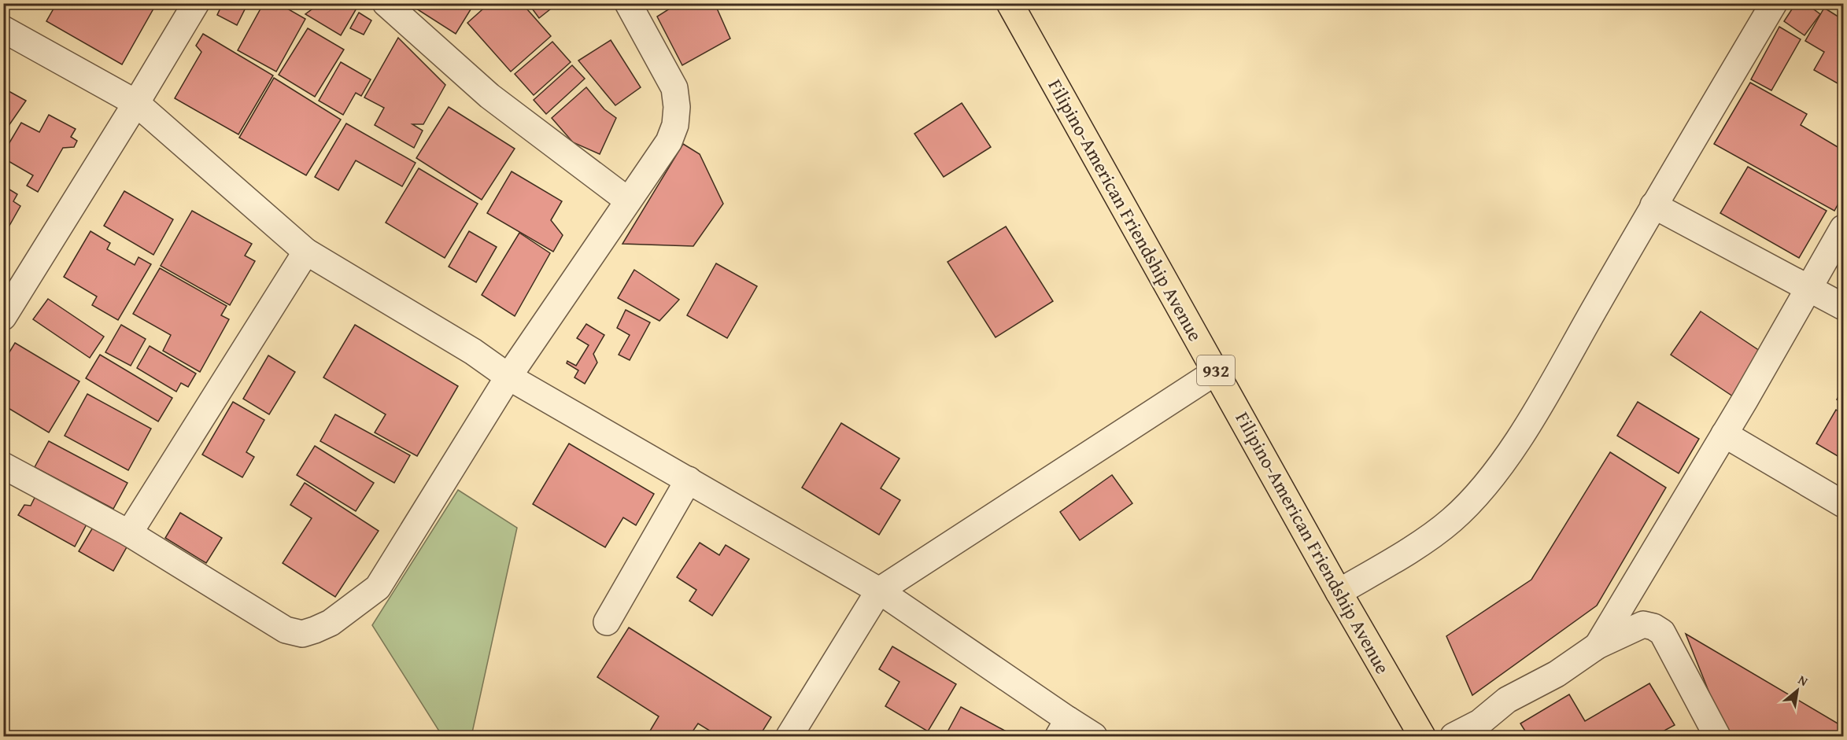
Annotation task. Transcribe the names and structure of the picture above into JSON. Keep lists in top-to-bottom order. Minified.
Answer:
{"streets":{"main road":["Filipino-American Friendship Avenue","932"]},"north":"top right"}
